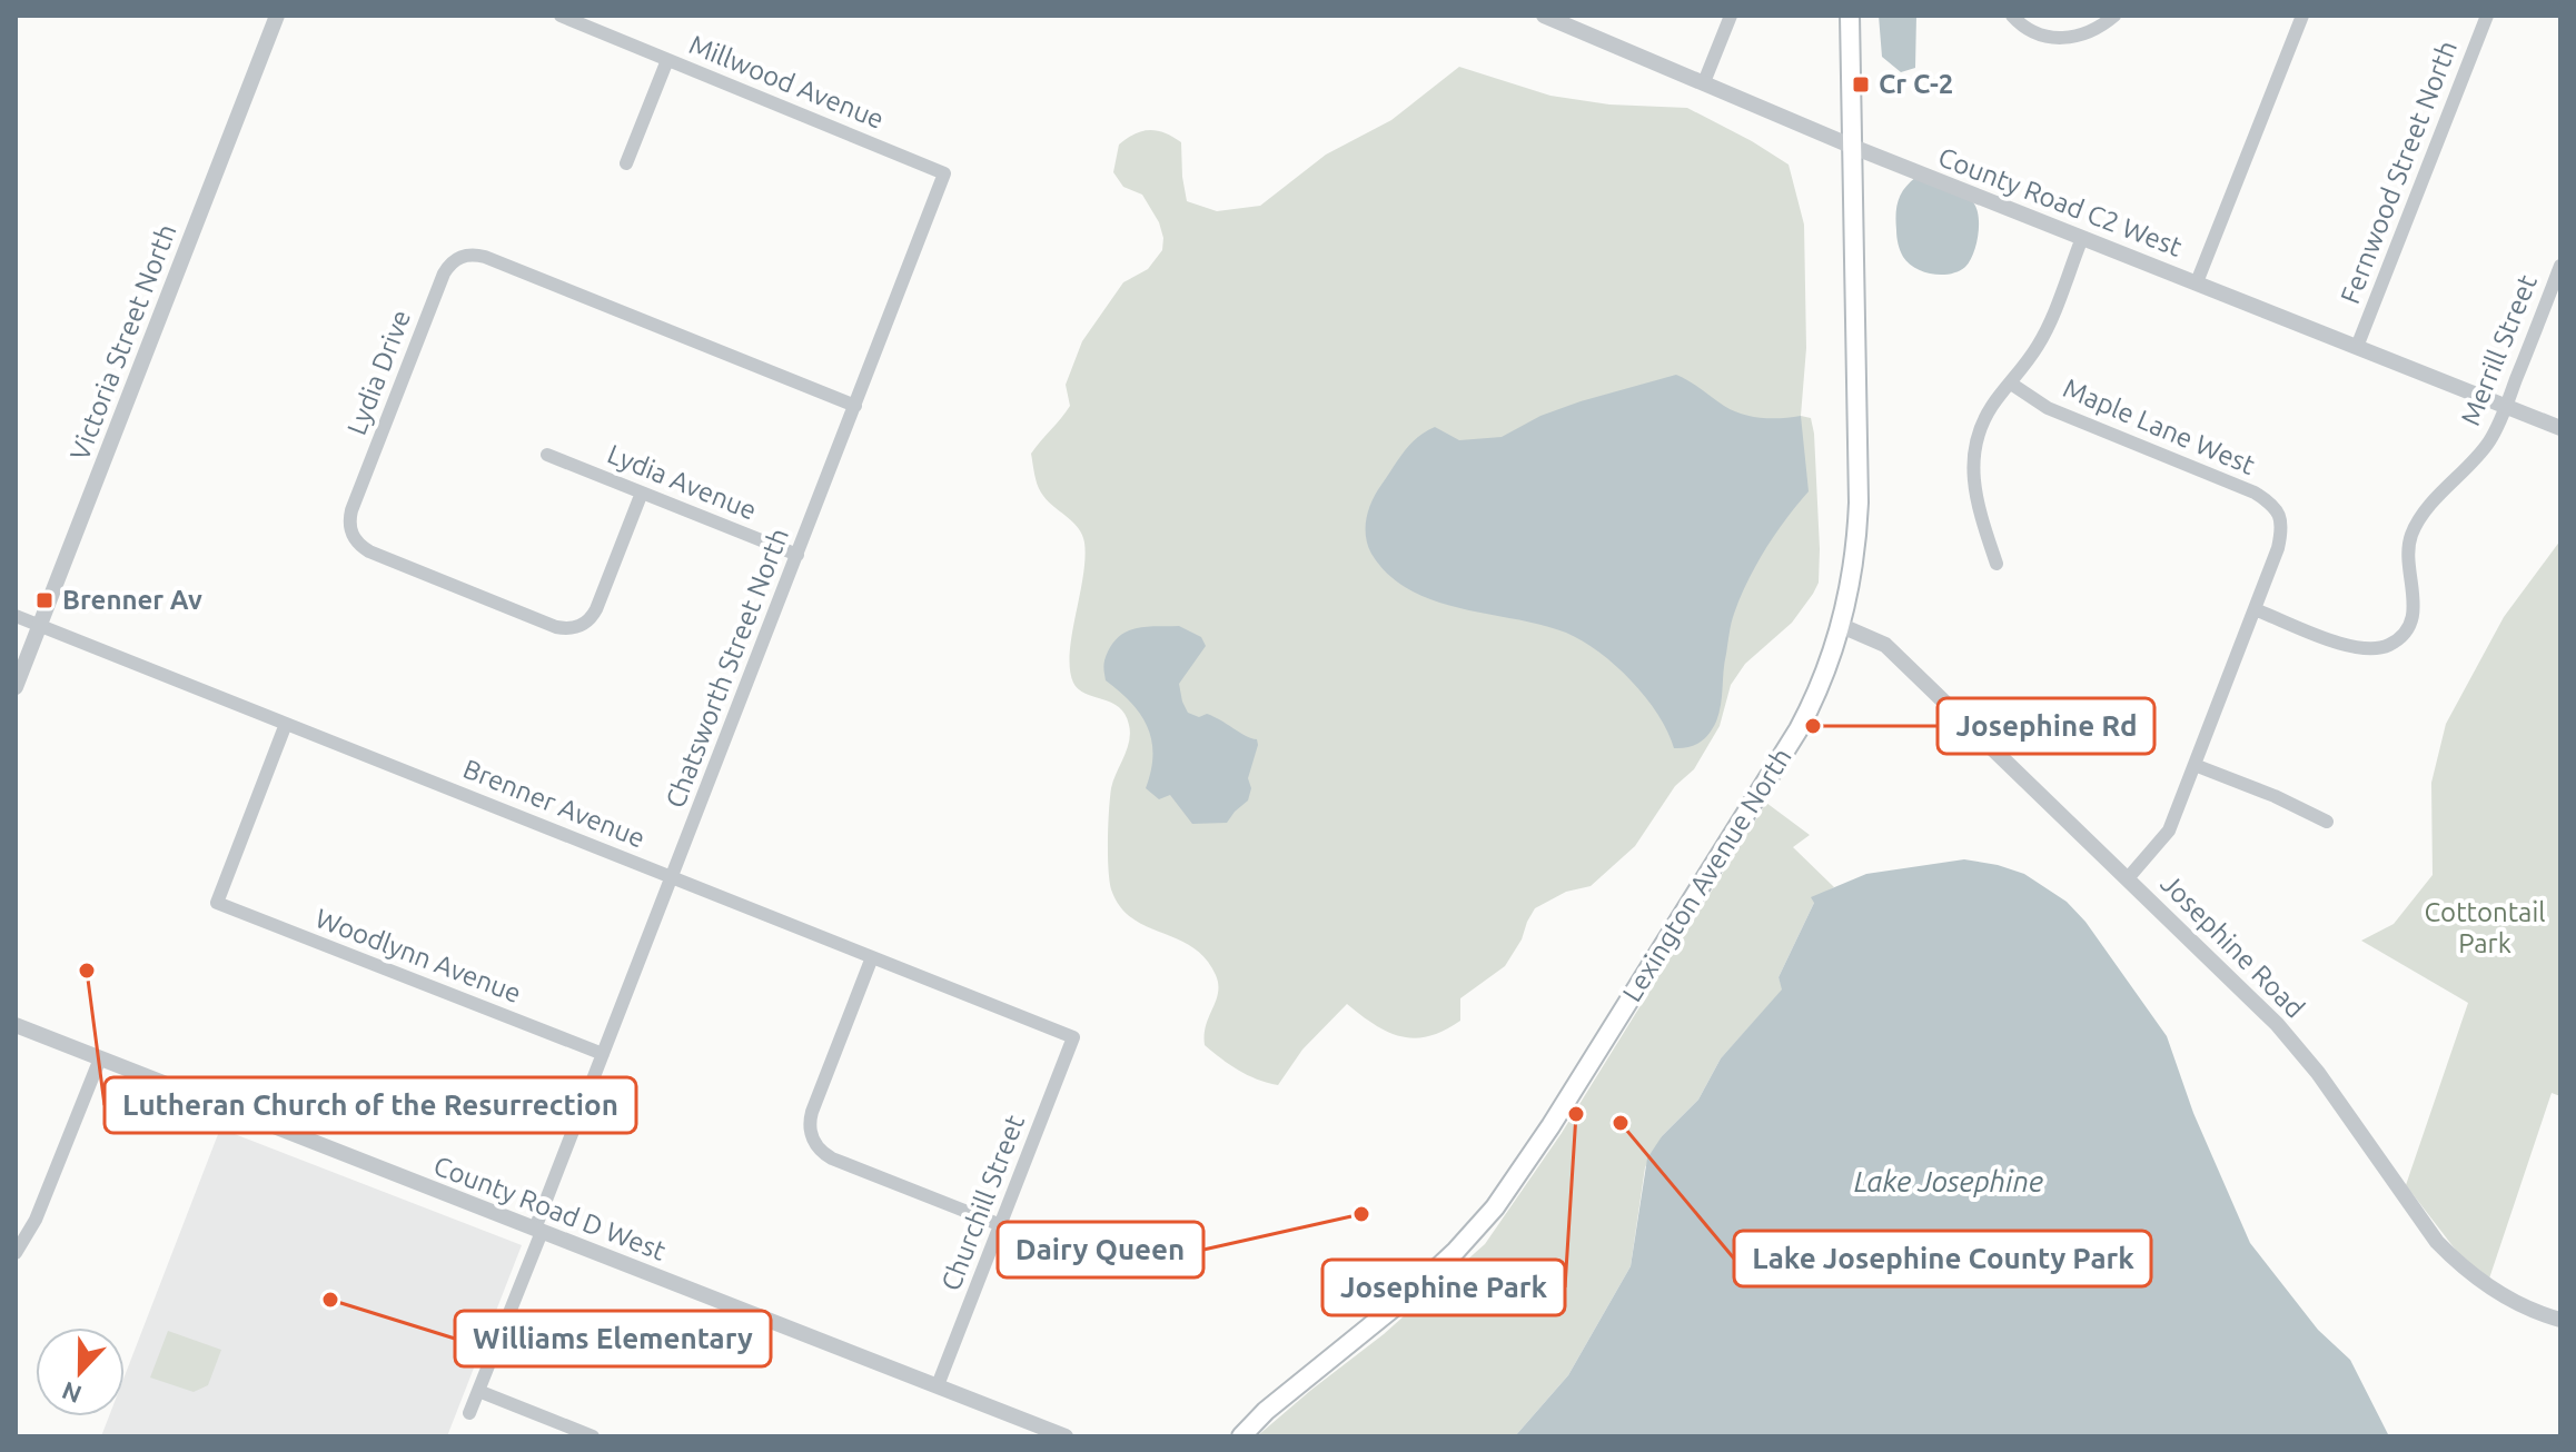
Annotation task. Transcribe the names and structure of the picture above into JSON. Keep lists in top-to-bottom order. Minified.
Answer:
{"streets":{"main road":["Lexington Avenue North"],"street":["Millwood Avenue","Fernwood Street North","County Road C2 West","Victoria Street North","Merrill Street","Lydia Drive","Maple Lane West","Lydia Avenue","Chatsworth Street North","Brenner Avenue","Josephine Road","Woodlynn Avenue","Churchill Street","County Road D West"]},"crossings":[["Millwood Avenue","Chatsworth Street North"],["Fernwood Street North","County Road C2 West"],["County Road C2 West","Merrill Street"],["County Road C2 West","Lexington Avenue North"],["Victoria Street North","Brenner Avenue"],["Merrill Street","Maple Lane West"],["Lydia Drive","Lydia Avenue"],["Lydia Drive","Chatsworth Street North"],["Lydia Avenue","Chatsworth Street North"],["Chatsworth Street North","Brenner Avenue"],["Chatsworth Street North","Woodlynn Avenue"],["Chatsworth Street North","County Road D West"],["Brenner Avenue","Woodlynn Avenue"],["Brenner Avenue","Churchill Street"],["Lexington Avenue North","Josephine Road"],["Churchill Street","County Road D West"]],"water":["Lake Josephine"],"parks":["Cottontail Park"],"places":{"transit":["Cr C-2","Brenner Av"],"other":["Josephine Rd","Lutheran Church of the Resurrection","Josephine Park","Lake Josephine County Park","Dairy Queen","Williams Elementary"]},"north":"bottom"}
